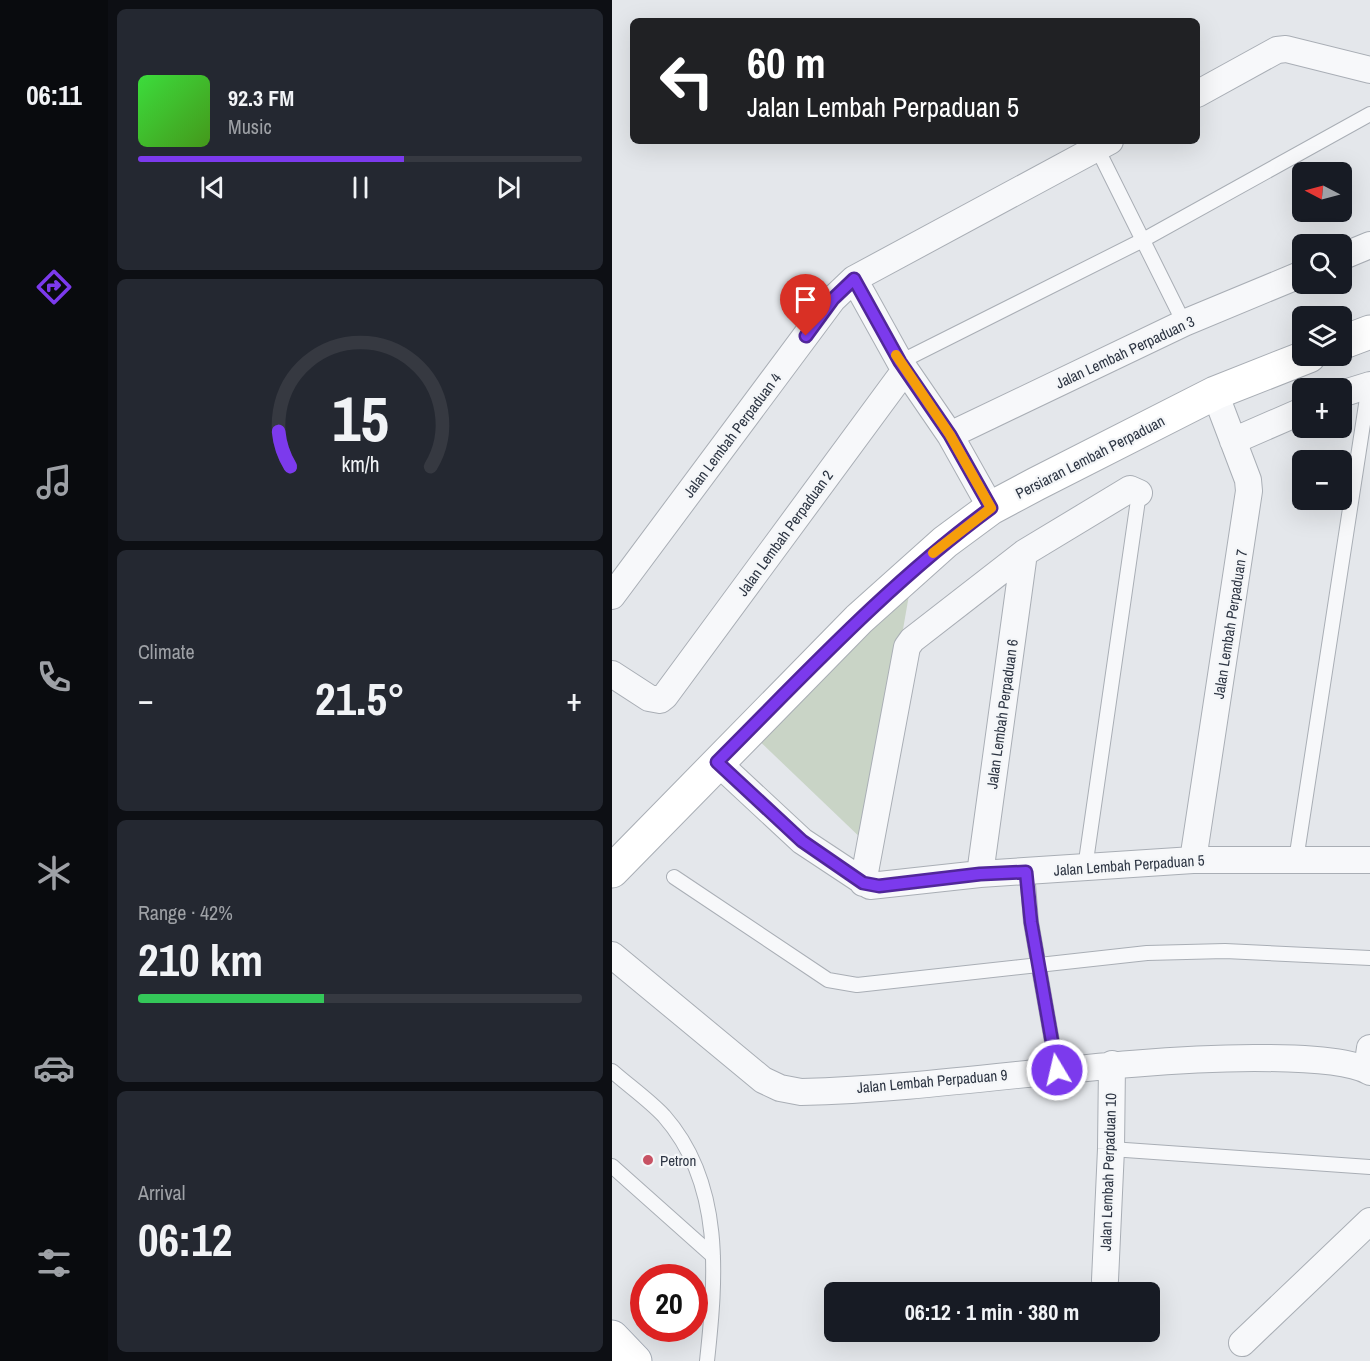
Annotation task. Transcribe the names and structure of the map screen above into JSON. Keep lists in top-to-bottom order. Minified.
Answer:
{"streets":{"main road":["Persiaran Lembah Perpaduan"],"street":["Jalan Lembah Perpaduan 3","Jalan Lembah Perpaduan 4","Jalan Lembah Perpaduan 2","Jalan Lembah Perpaduan 7","Jalan Lembah Perpaduan 6","Jalan Lembah Perpaduan 5","Jalan Lembah Perpaduan 9","Jalan Lembah Perpaduan 10"]},"crossings":[["Persiaran Lembah Perpaduan","Jalan Lembah Perpaduan 7"],["Jalan Lembah Perpaduan 7","Jalan Lembah Perpaduan 5"],["Jalan Lembah Perpaduan 6","Jalan Lembah Perpaduan 5"],["Jalan Lembah Perpaduan 9","Jalan Lembah Perpaduan 10"]],"places":["Petron"],"north":"left","page":{"tabs":"06:11","turn":["60 m","Jalan Lembah Perpaduan 5"],"song":["92.3 FM","Music"],"map_buttons":["+","−"],"tile":["Climate",["Range · 42%","210 km"],["Arrival","06:12"]],"heat":["−","21.5°","+"],"limit":"20","trip":"06:12 · 1 min · 380 m","gauge":["15","km/h"]}}
